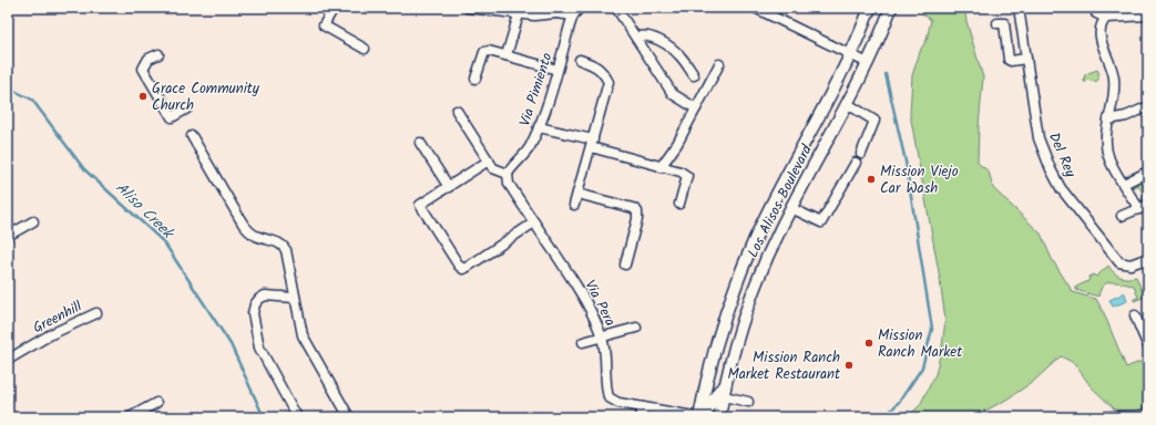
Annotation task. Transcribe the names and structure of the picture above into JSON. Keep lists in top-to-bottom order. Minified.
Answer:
{"streets":{"main road":["Los Alisos Boulevard"],"street":["Via Pimiento","Del Rey","Via Pera","Greenhill"]},"crossings":[["Via Pimiento","Via Pera"],["Los Alisos Boulevard","Via Pera"]],"water":["Aliso Creek"],"places":["Grace Community Church","Mission Viejo Car Wash","Mission Ranch Market","Mission Ranch Market Restaurant"]}
